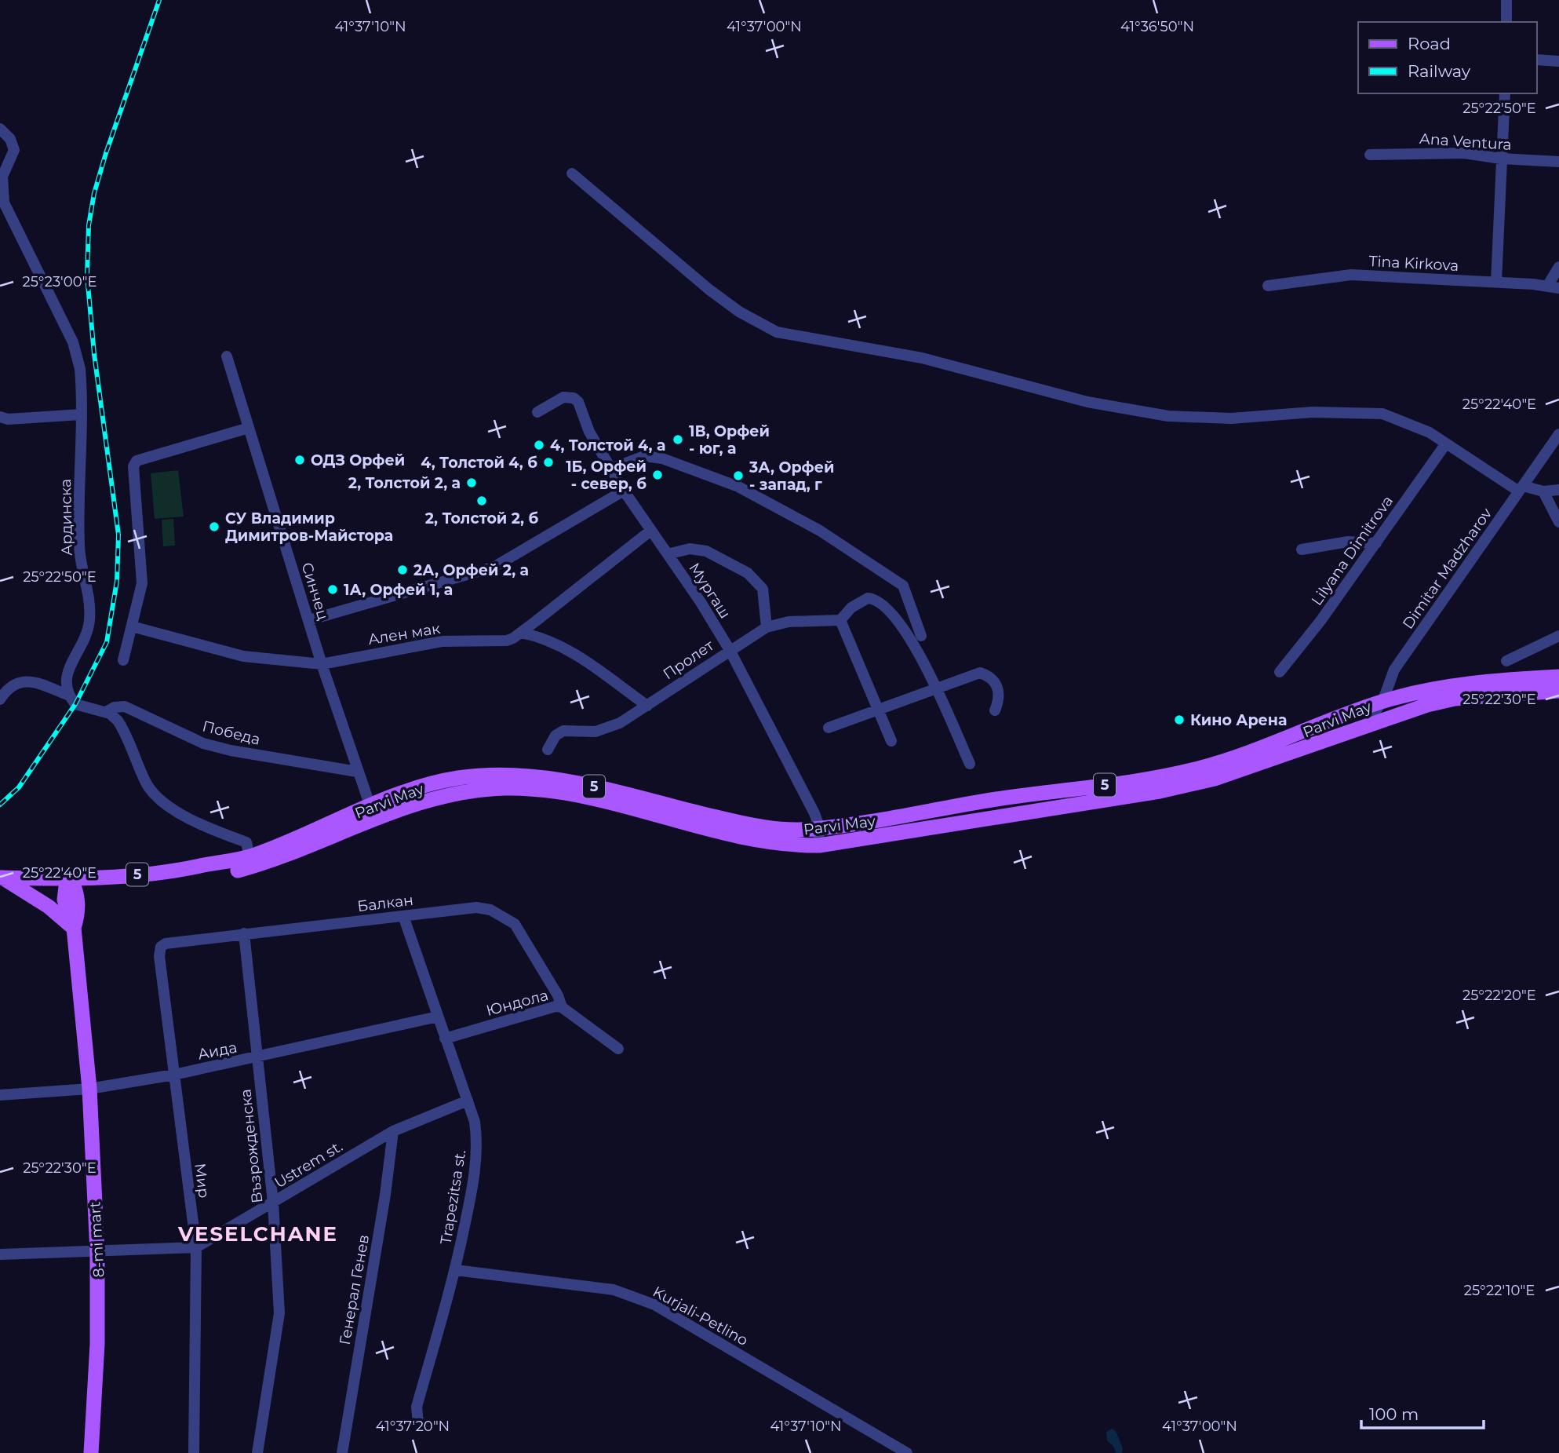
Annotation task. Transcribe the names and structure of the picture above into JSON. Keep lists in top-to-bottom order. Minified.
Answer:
{"streets":{"main road":["Parvi May","5","8-mi mart"],"street":["Ana Ventura","Tina Kirkova","Ардинска","Lilyana Dimitrova","Dimitar Madzharov","Мургаш","Синчец","Ален мак","Пролет","Победа","Балкан","Юндола","Аида","Възрожденска","Ustrem st.","Мир","Trapezitsa st.","Генерал Генев","Kurjali-Petlino"]},"crossings":[["Dimitar Madzharov","Parvi May"],["Мургаш","Ален мак"],["Мургаш","Пролет"],["Мургаш","Parvi May"],["Синчец","Ален мак"],["Синчец","Parvi May"],["Синчец","Победа"],["Parvi May","5"],["Балкан","Юндола"],["Балкан","Възрожденска"],["Балкан","Мир"],["Балкан","Trapezitsa st."],["Юндола","Trapezitsa st."],["Аида","Възрожденска"],["Аида","Мир"],["Аида","Trapezitsa st."],["Аида","8-mi mart"],["Възрожденска","Ustrem st."],["Ustrem st.","Мир"],["Ustrem st.","Trapezitsa st."],["Ustrem st.","8-mi mart"],["Ustrem st.","Генерал Генев"],["Trapezitsa st.","Kurjali-Petlino"]],"districts":["VESELCHANE"],"places":["1В, Орфей - юг, а","4, Толстой 4, а","ОДЗ Орфей","4, Толстой 4, б","1Б, Орфей - север, б","3А, Орфей - запад, г","2, Толстой 2, а","2, Толстой 2, б","СУ Владимир Димитров-Майстора","2А, Орфей 2, а","1А, Орфей 1, а","Кино Арена"],"legend":["Road","Railway"],"scale_bar":"100 m","coordinates":["41°37'10\"N","41°37'00\"N","41°36'50\"N","25°22'50\"E","25°23'00\"E","25°22'40\"E","25°22'30\"E","25°22'20\"E","25°22'10\"E","41°37'20\"N"]}
